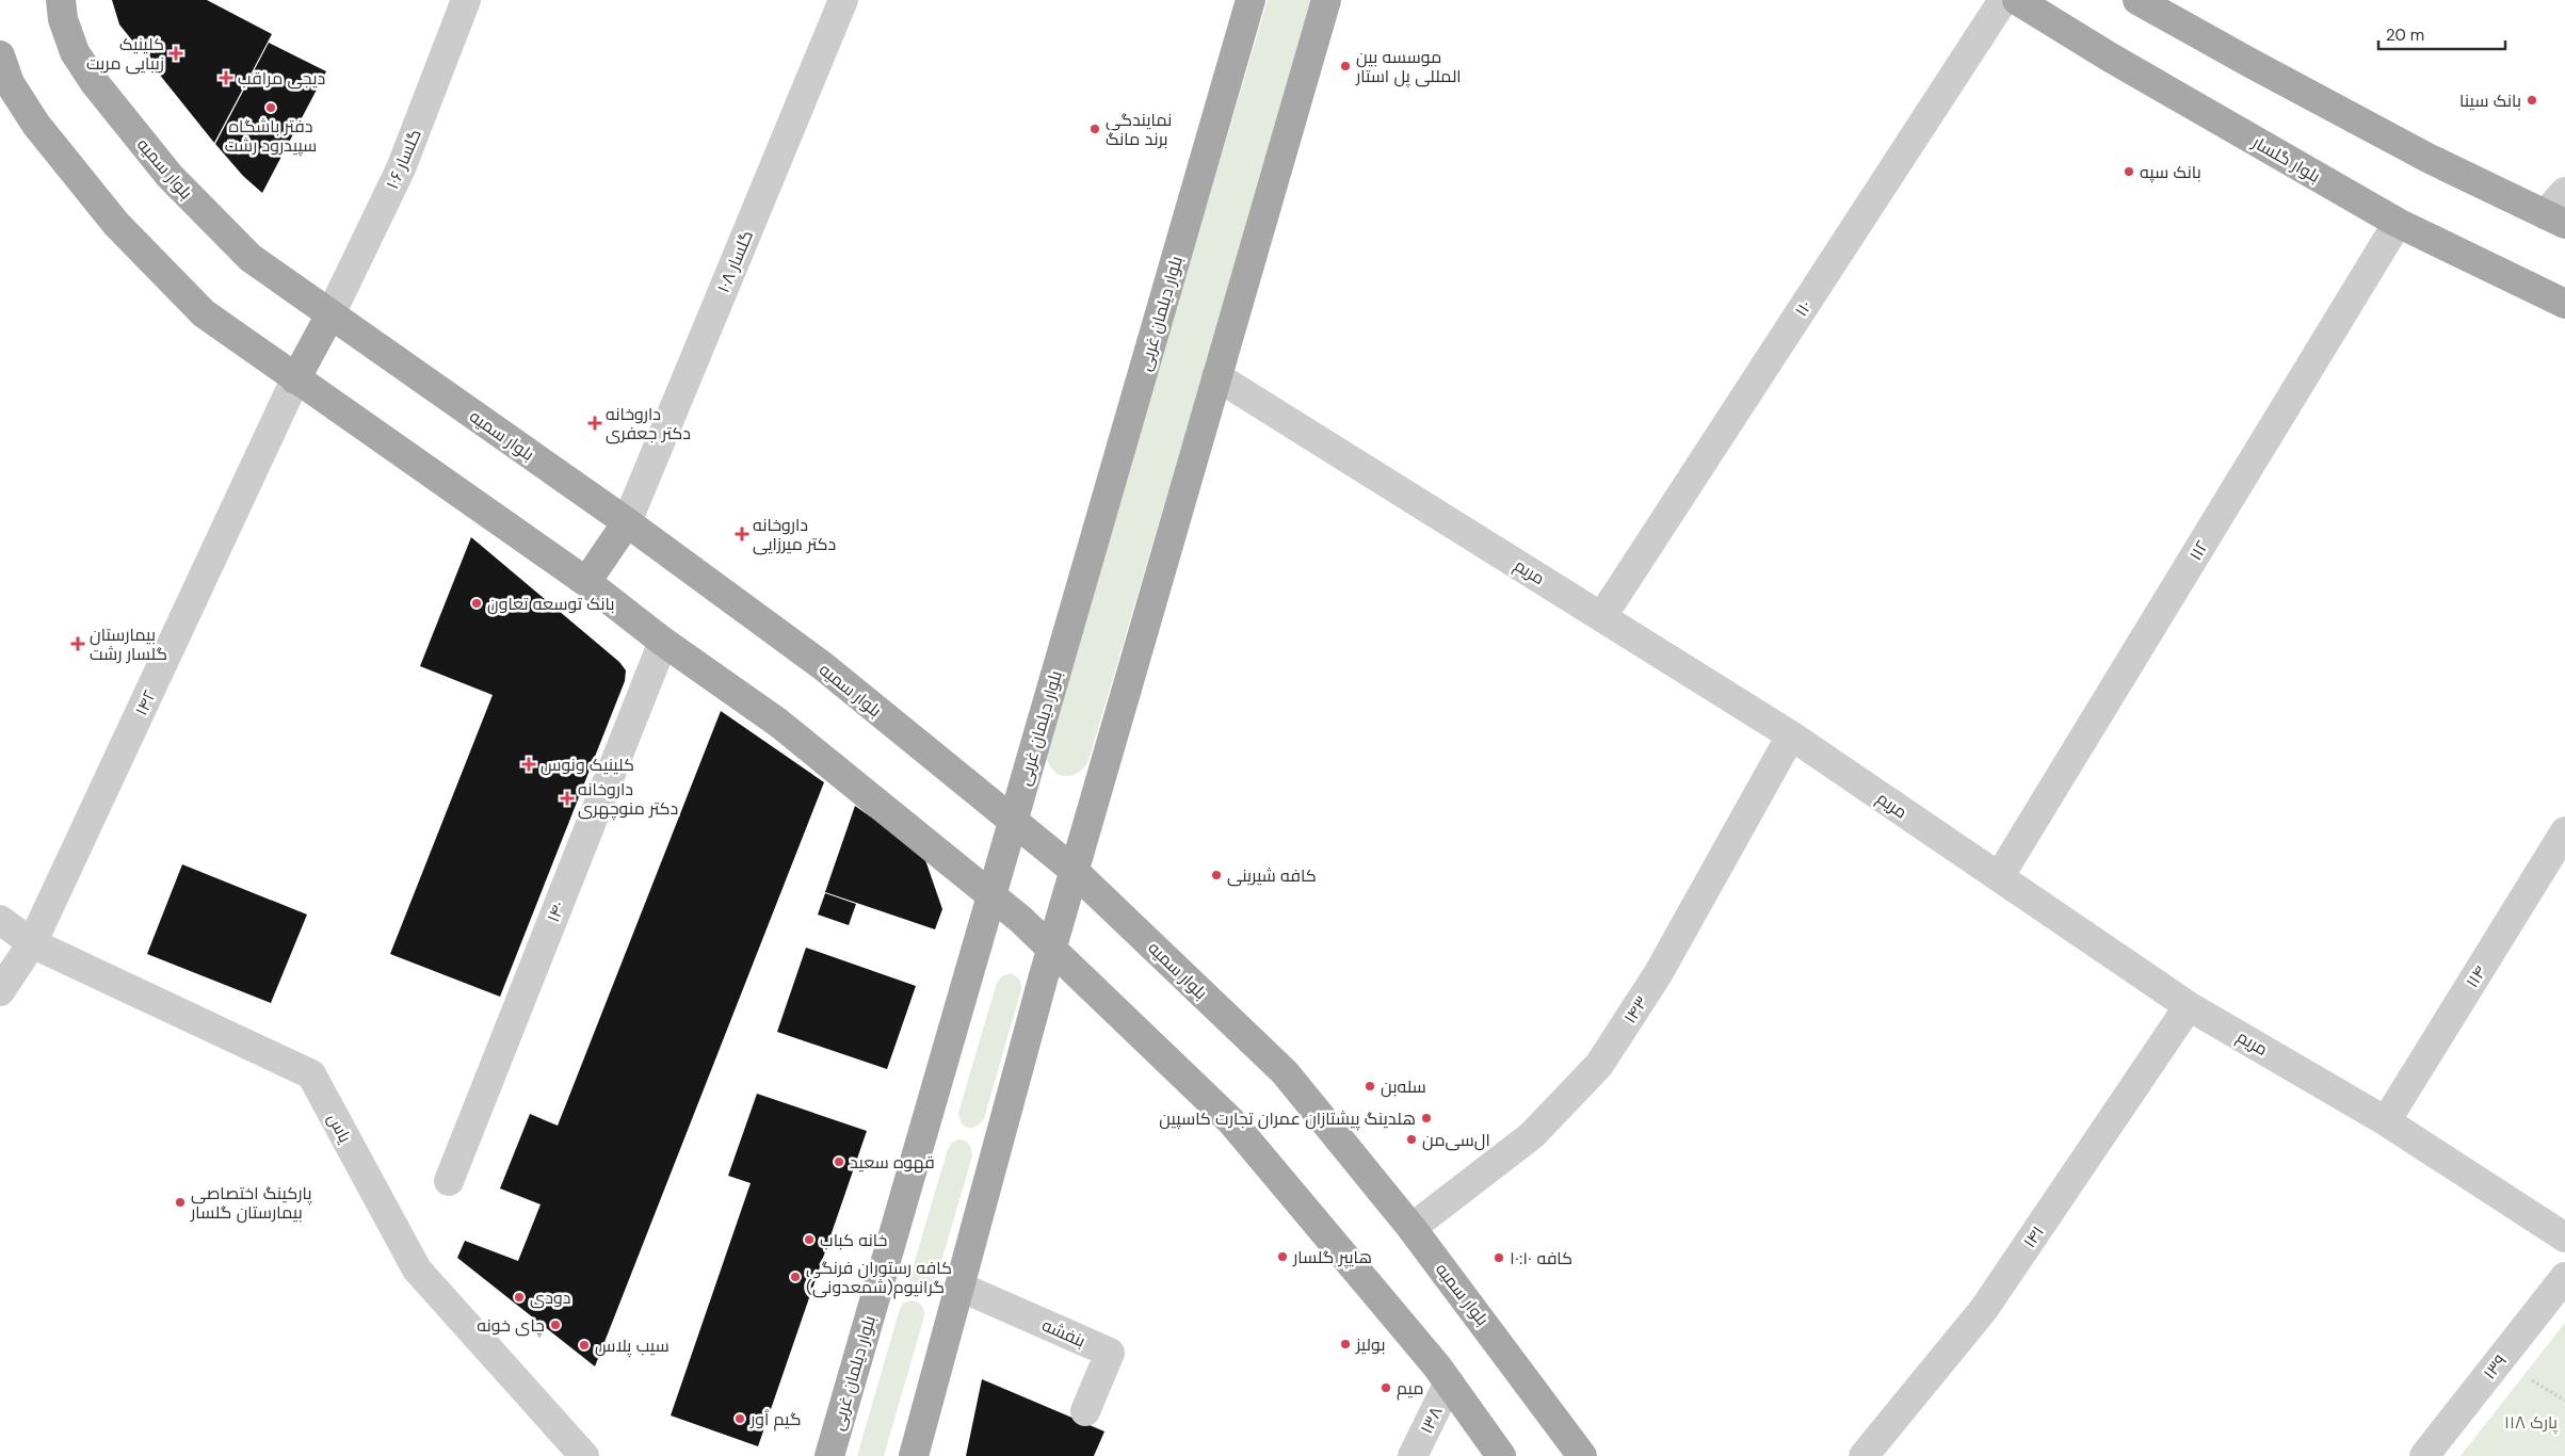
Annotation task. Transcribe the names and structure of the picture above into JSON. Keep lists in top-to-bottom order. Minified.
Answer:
{"streets":{"main road":["بلوار گلسار","بلوار سمیه","بلوار دیلمان غربی"],"street":["گلسار ۱۰۶","گلسار ۱۰۸","۱۱۰","۱۱۲","مریم","۱۴۲","۱۴۰","۱۱۴","۱۴۳","یاس","۱۴۱","بنفشه","۱۳۹","۱۳۸"]},"crossings":[["گلسار ۱۰۶","بلوار سمیه"],["بلوار گلسار","۱۱۲"],["بلوار سمیه","گلسار ۱۰۸"],["بلوار سمیه","بلوار دیلمان غربی"],["بلوار سمیه","۱۴۳"],["۱۱۰","مریم"],["۱۱۲","مریم"],["مریم","۱۱۴"],["مریم","۱۴۳"],["مریم","۱۴۱"],["۱۴۲","یاس"]],"parks":["پارک ۱۱۸"],"places":{"health":["کلینیک زیبایی مریت","دیجی مراقب","داروخانه دکتر جعفری","داروخانه دکتر میرزایی","بیمارستان گلسار رشت","کلینیک ونوس","داروخانه دکتر منوچهری"],"other":["موسسه بین المللی پل استار","بانک سینا","دفتر باشگاه سپیدرود رشت","نمایندگی برند مانگ","بانک سپه","بانک توسعه تعاون","کافه شیرینی","سله‌بن","هلدینگ پیشتازان عمران تجارت کاسپین","ال‌سی‌من","قهوه سعید","پارکینگ اختصاصی بیمارستان گلسار","خانه کباب","هایپر گلسار","کافه ۱۰:۱۰","کافه رستوران فرنگی گرانیوم(شمعدونی)","دودی","چای خونه","بولیز","سیب پلاس","میم","گیم اُور"]},"scale_bar":"20 m"}
